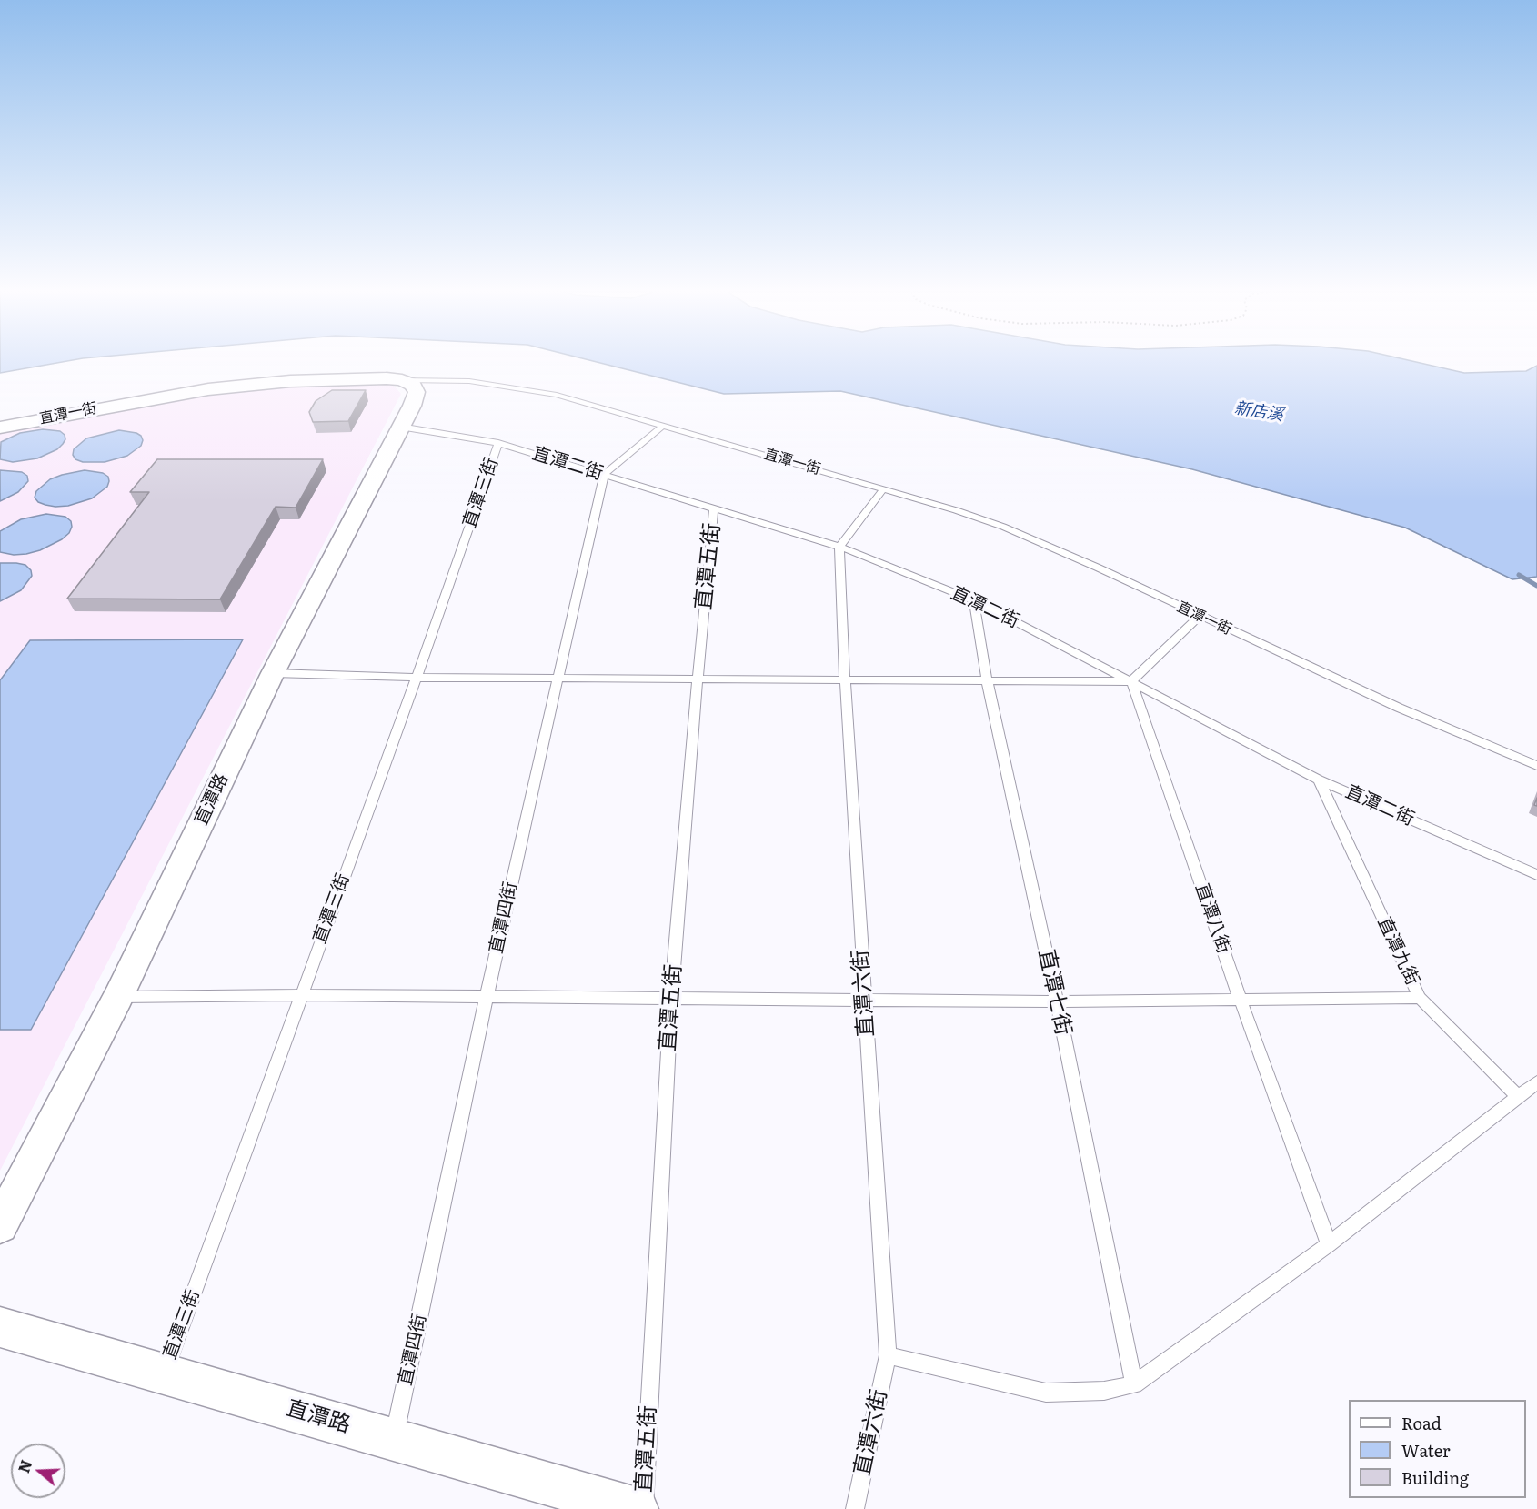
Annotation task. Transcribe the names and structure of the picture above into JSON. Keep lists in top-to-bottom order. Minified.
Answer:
{"streets":{"street":["直潭一街","直潭路"],"lane":["直潭二街","直潭三街","直潭五街","直潭四街","直潭八街","直潭九街","直潭七街","直潭六街"]},"crossings":[["直潭一街","直潭路"],["直潭二街","直潭三街"],["直潭二街","直潭五街"],["直潭二街","直潭路"],["直潭二街","直潭四街"],["直潭二街","直潭八街"],["直潭二街","直潭九街"],["直潭二街","直潭七街"],["直潭二街","直潭六街"],["直潭三街","直潭路"],["直潭路","直潭四街"]],"water":["新店溪"],"legend":["Road","Water","Building"],"north":"left"}
